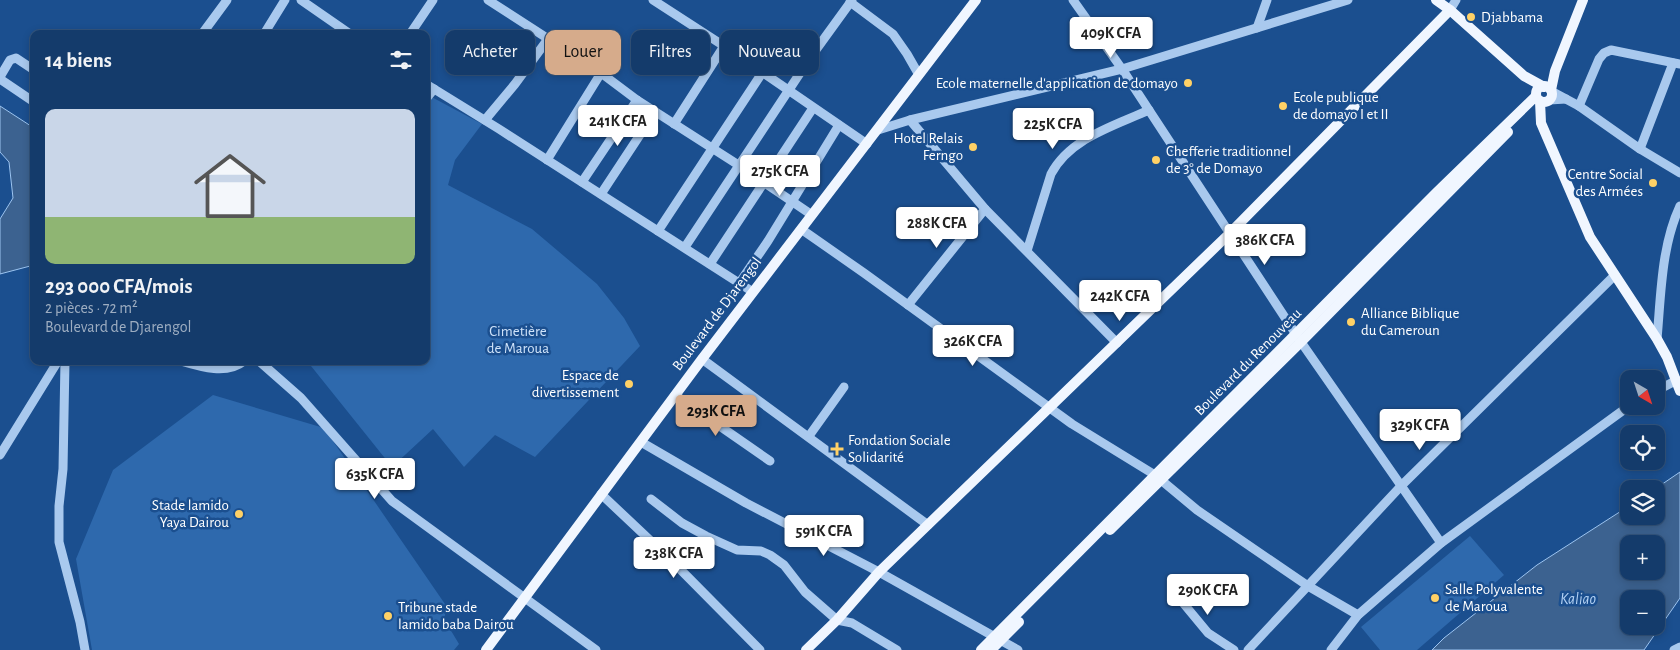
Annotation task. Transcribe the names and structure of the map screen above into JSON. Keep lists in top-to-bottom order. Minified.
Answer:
{"streets":{"main road":["Boulevard de Djarengol","Boulevard du Renouveau"]},"water":["Kaliao"],"parks":["Cimetière de Maroua"],"places":{"other":["Djabbama","Ecole maternelle d'application de domayo","Ecole publique de domayo I et II","Hotel Relais Ferngo","Chefferie traditionnel de 3° de Domayo","Centre Social des Armées","Alliance Biblique du Cameroun","Espace de divertissement","Stade lamido Yaya Dairou","Salle Polyvalente de Maroua","Tribune stade lamido baba Dairou"],"health":["Fondation Sociale Solidarité"]},"north":"bottom right","page":{"price":["409K CFA","241K CFA","225K CFA","275K CFA","288K CFA","386K CFA","242K CFA","326K CFA","293K CFA","329K CFA","635K CFA","591K CFA","238K CFA","290K CFA"],"chip":["Acheter","Louer","Filtres","Nouveau"],"heading":"14 biens","list":[{"name":"293 000 CFA/mois","note":"2 pièces · 72 m² · Boulevard de Djarengol"}],"map_buttons":["+","−"]}}
